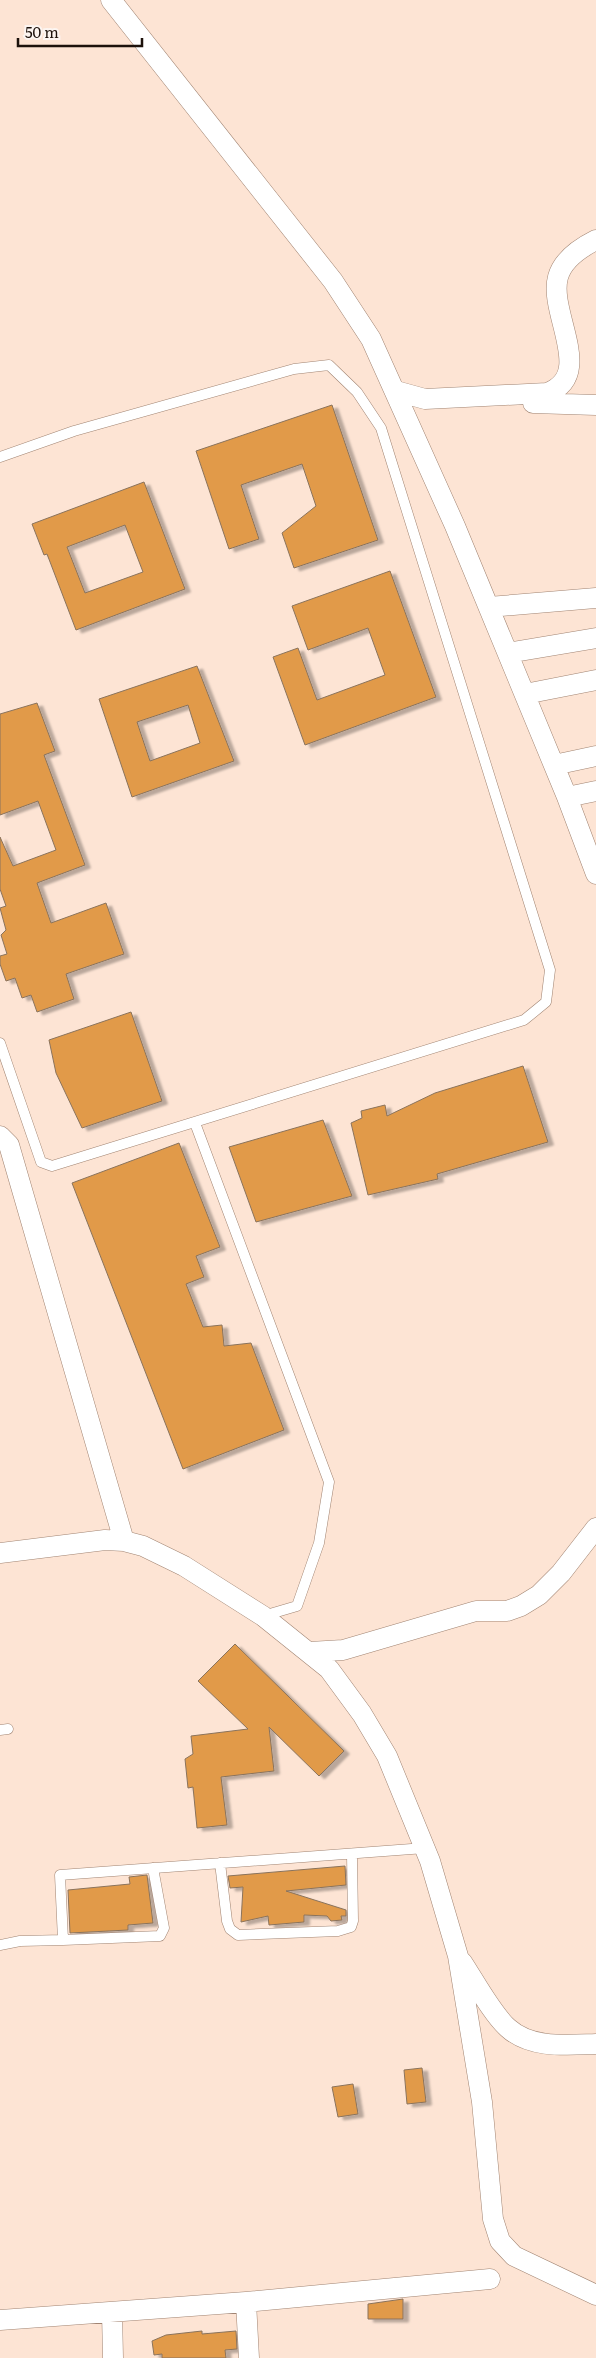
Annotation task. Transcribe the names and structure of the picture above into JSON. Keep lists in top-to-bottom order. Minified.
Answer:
{"scale_bar":"50 m"}
